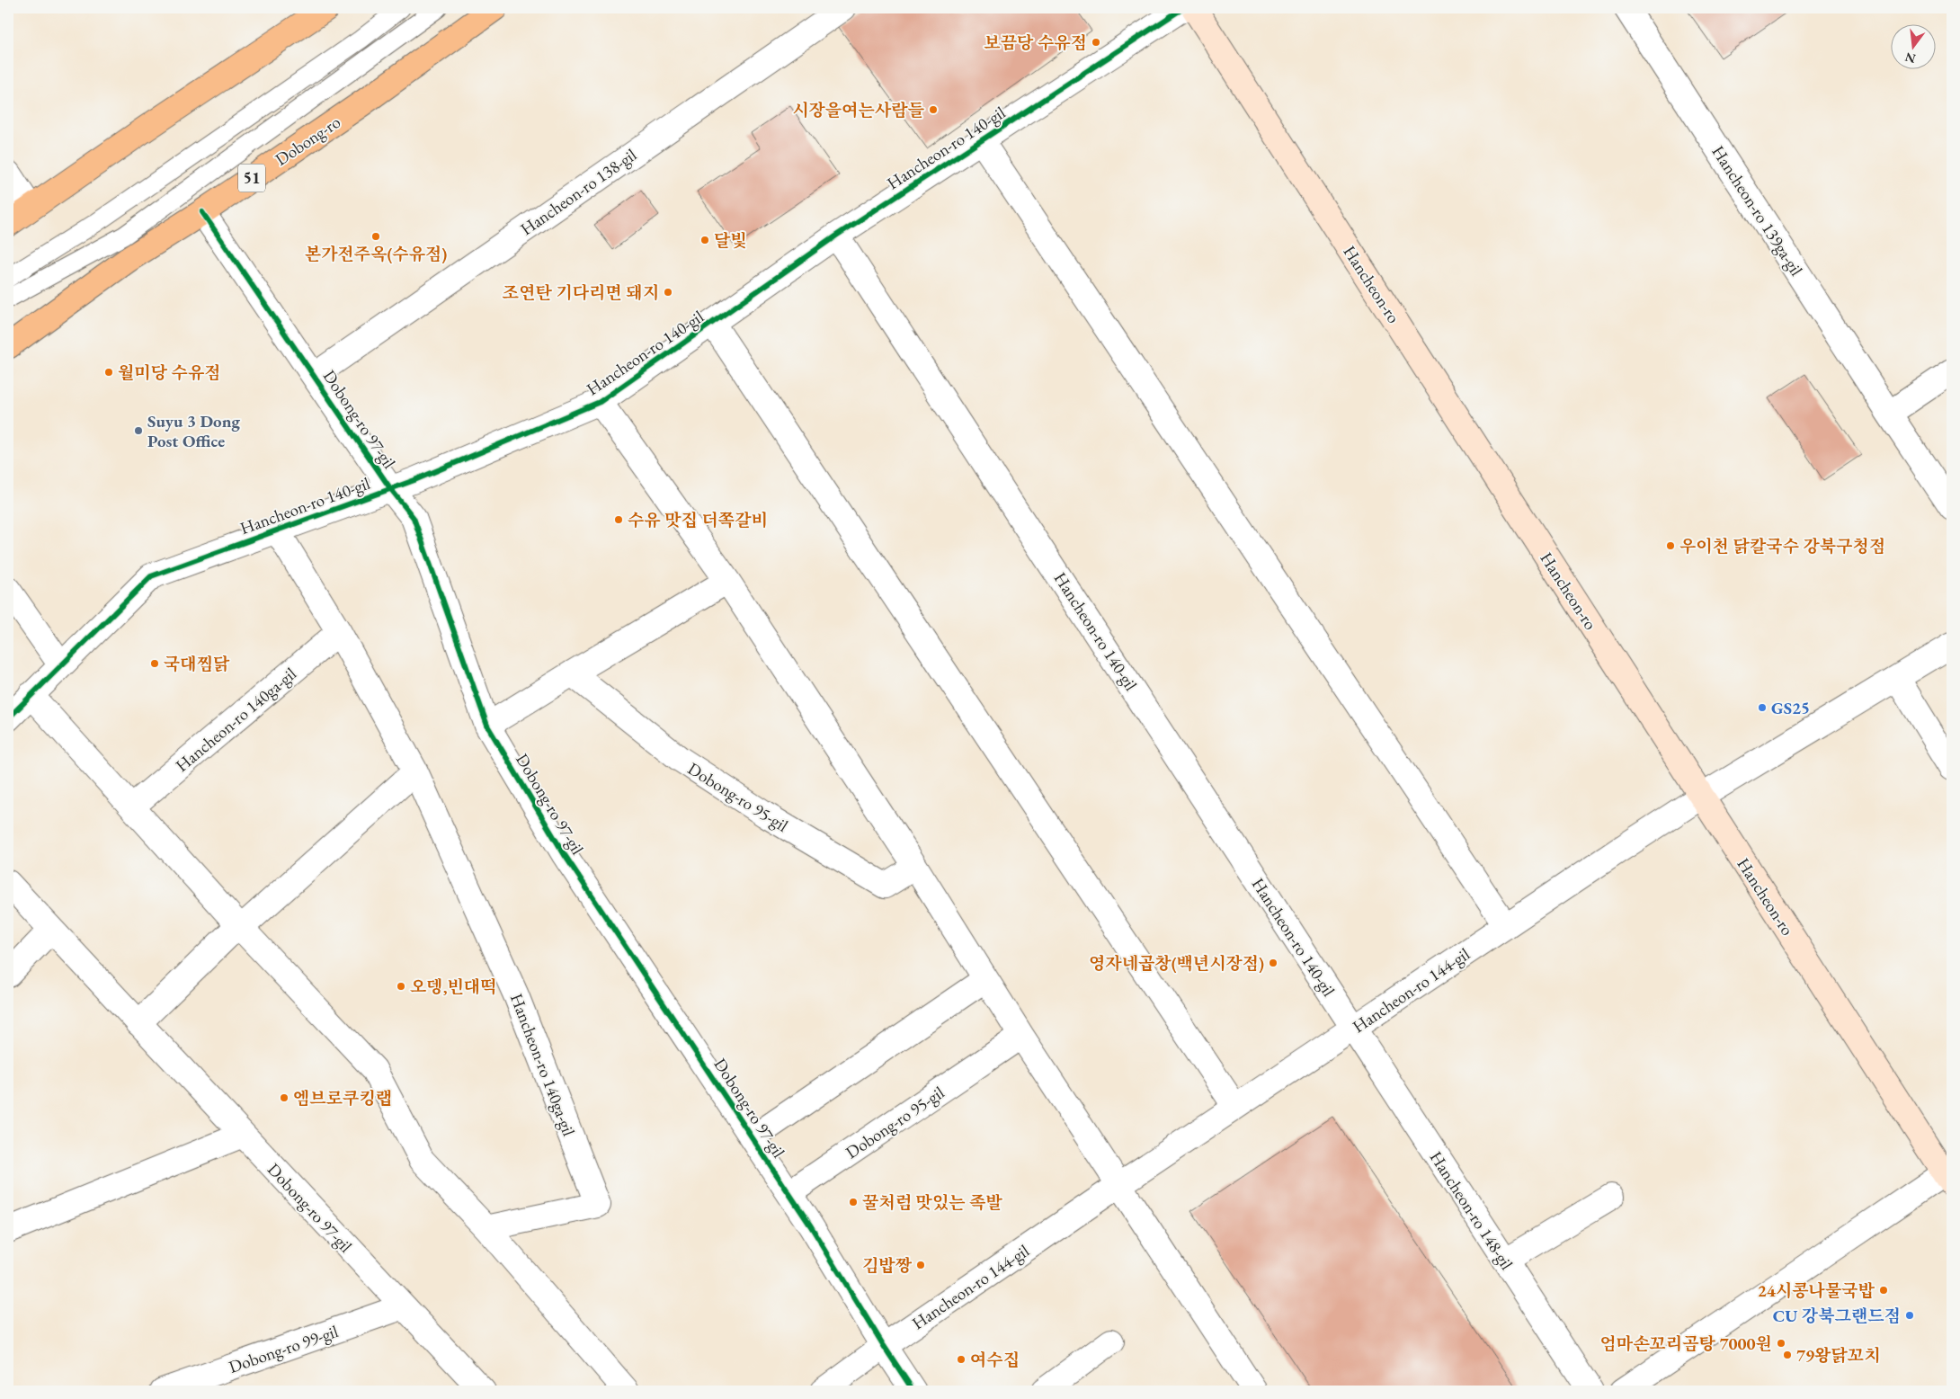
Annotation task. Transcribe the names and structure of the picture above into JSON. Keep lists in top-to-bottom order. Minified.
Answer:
{"streets":{"main road":["Dobong-ro","51","Hancheon-ro"],"street":["Hancheon-ro 140-gil","Hancheon-ro 138-gil","Hancheon-ro 139ga-gil","Dobong-ro 97-gil","Hancheon-ro 140ga-gil","Dobong-ro 95-gil","Hancheon-ro 144-gil","Hancheon-ro 148-gil","Dobong-ro 99-gil"]},"crossings":[["Dobong-ro","Dobong-ro 97-gil"],["Hancheon-ro 140-gil","Dobong-ro 97-gil"],["Hancheon-ro 140-gil","Hancheon-ro 140ga-gil"],["Hancheon-ro 140-gil","Dobong-ro 95-gil"],["Hancheon-ro 140-gil","Hancheon-ro 144-gil"],["Hancheon-ro 140-gil","Hancheon-ro 148-gil"],["Hancheon-ro 138-gil","Dobong-ro 97-gil"],["Hancheon-ro","Hancheon-ro 144-gil"],["Dobong-ro 97-gil","Dobong-ro 95-gil"],["Dobong-ro 97-gil","Hancheon-ro 144-gil"],["Dobong-ro 97-gil","Dobong-ro 99-gil"],["Hancheon-ro 144-gil","Hancheon-ro 148-gil"]],"places":["보끔당 수유점","시장을여는사람들","본가전주옥(수유점)","달빛","조연탄 기다리면 돼지","월미당 수유점","Suyu 3 Dong Post Office","수유 맛집 더쪽갈비","우이천 닭칼국수 강북구청점","국대찜닭","GS25","영자네곱창(백년시장점)","오뎅,빈대떡","엠브로쿠킹랩","꿀처럼 맛있는 족발","김밥짱","24시콩나물국밥","CU 강북그랜드점","엄마손꼬리곰탕 7000원","79왕닭꼬치","여수집"],"north":"bottom"}
